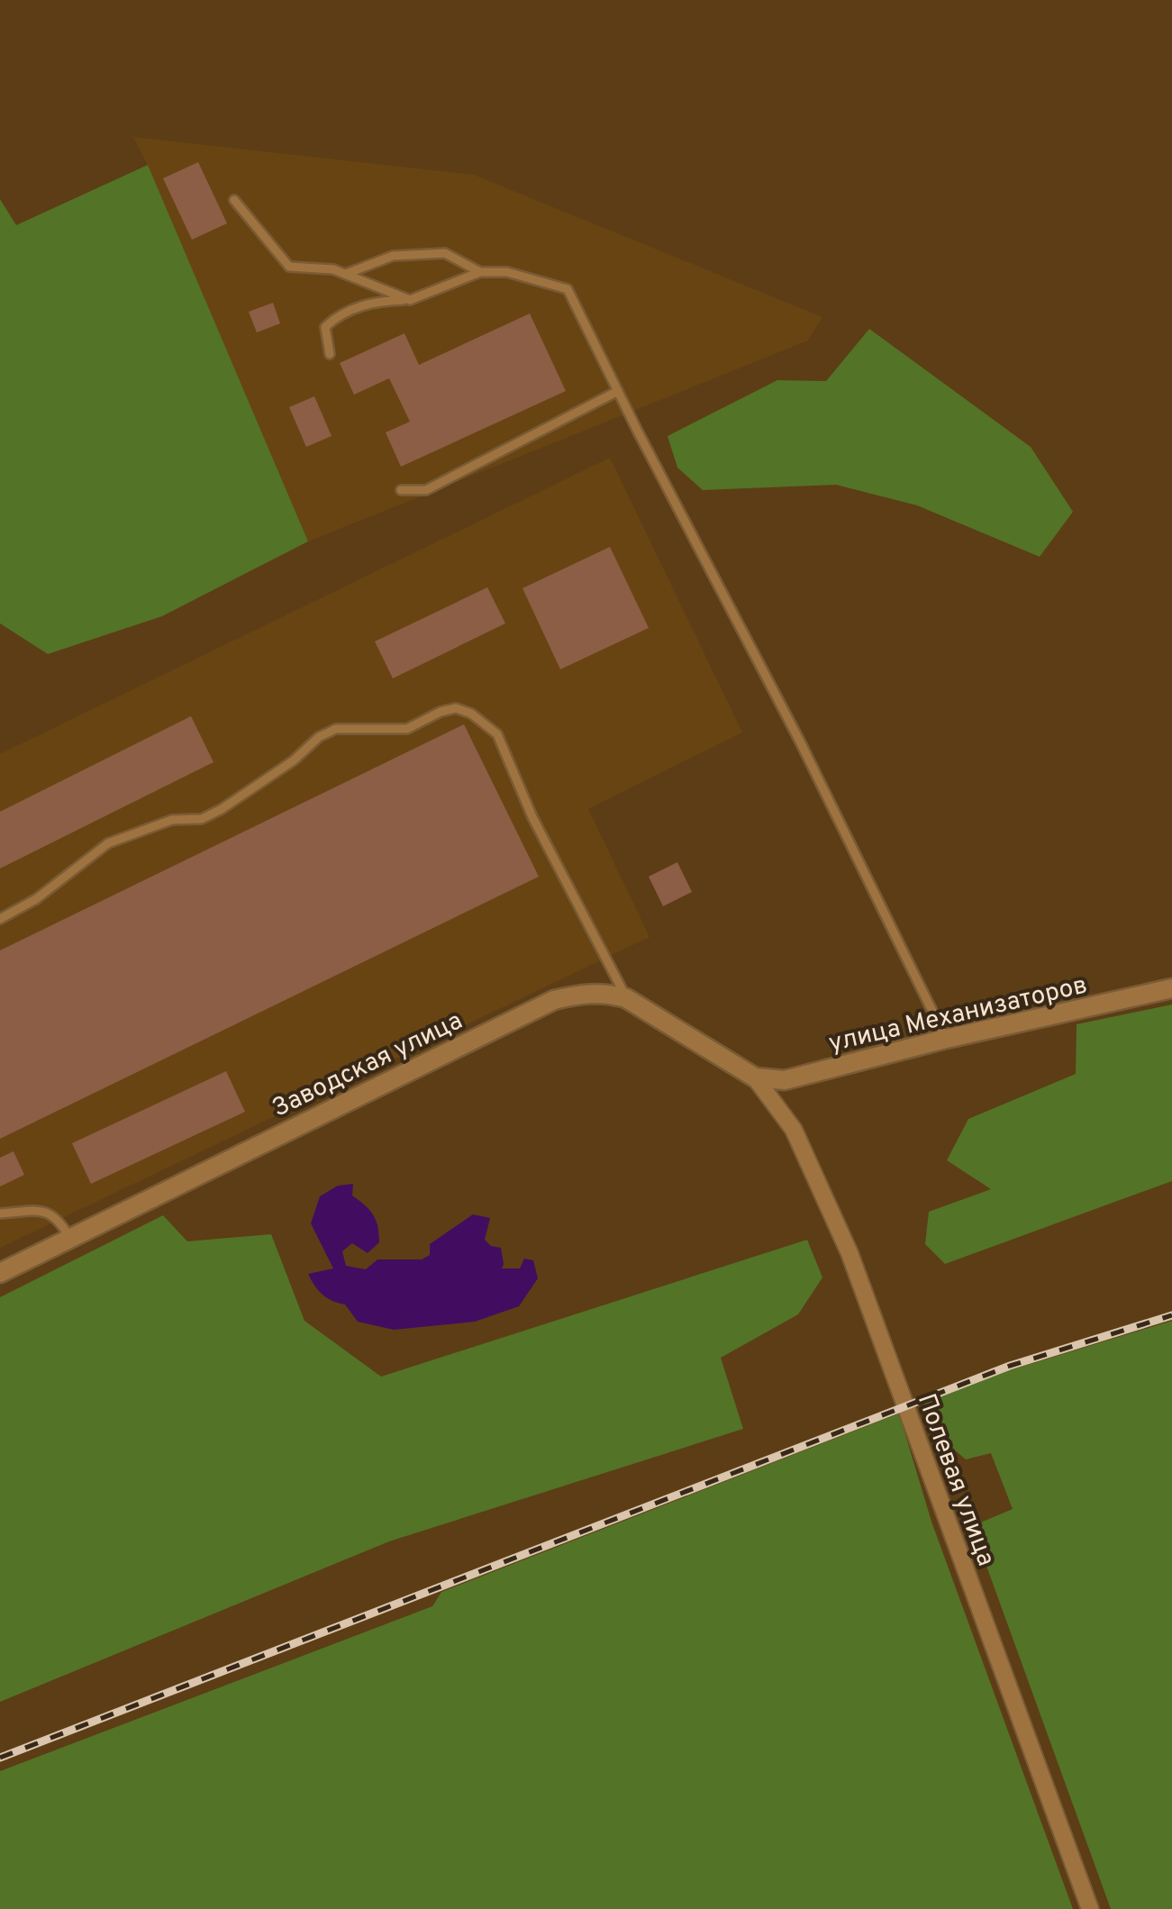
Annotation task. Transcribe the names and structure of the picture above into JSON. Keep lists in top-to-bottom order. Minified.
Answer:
{"streets":{"street":["улица Механизаторов","Заводская улица","Полевая улица"]},"crossings":[["улица Механизаторов","Заводская улица"],["улица Механизаторов","Полевая улица"],["Заводская улица","Полевая улица"]]}
